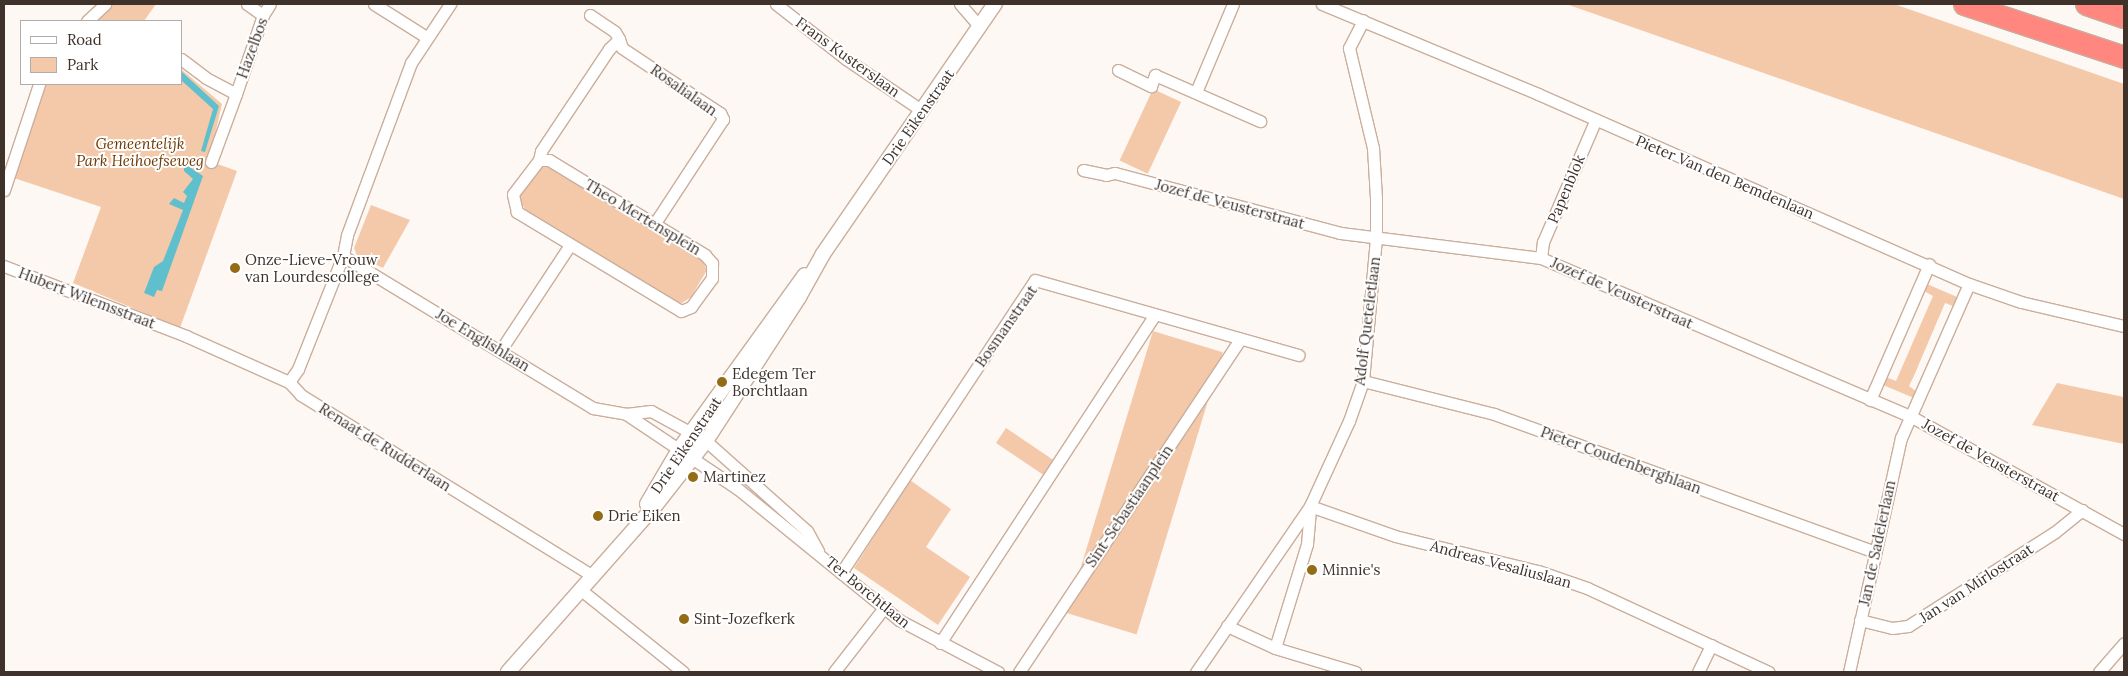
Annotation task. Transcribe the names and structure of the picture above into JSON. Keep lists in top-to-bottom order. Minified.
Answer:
{"streets":{"street":["Hazelbos","Frans Kusterslaan","Rosalialaan","Drie Eikenstraat","Pieter Van den Bemdenlaan","Papenblok","Jozef de Veusterstraat","Theo Mertensplein","Hubert Wilemsstraat","Adolf Queteletlaan","Bosmanstraat","Joe Englishlaan","Renaat de Rudderlaan","Pieter Coudenberghlaan","Sint-Sebastiaanplein","Jan de Sadelerlaan","Andreas Vesaliuslaan","Jan van Mirlostraat","Ter Borchtlaan"]},"crossings":[["Frans Kusterslaan","Drie Eikenstraat"],["Rosalialaan","Theo Mertensplein"],["Drie Eikenstraat","Joe Englishlaan"],["Drie Eikenstraat","Renaat de Rudderlaan"],["Drie Eikenstraat","Ter Borchtlaan"],["Pieter Van den Bemdenlaan","Papenblok"],["Pieter Van den Bemdenlaan","Adolf Queteletlaan"],["Pieter Van den Bemdenlaan","Jan de Sadelerlaan"],["Papenblok","Jozef de Veusterstraat"],["Jozef de Veusterstraat","Adolf Queteletlaan"],["Jozef de Veusterstraat","Jan de Sadelerlaan"],["Jozef de Veusterstraat","Jan van Mirlostraat"],["Hubert Wilemsstraat","Renaat de Rudderlaan"],["Adolf Queteletlaan","Pieter Coudenberghlaan"],["Adolf Queteletlaan","Andreas Vesaliuslaan"],["Bosmanstraat","Sint-Sebastiaanplein"],["Bosmanstraat","Ter Borchtlaan"],["Joe Englishlaan","Ter Borchtlaan"],["Pieter Coudenberghlaan","Jan de Sadelerlaan"],["Jan de Sadelerlaan","Jan van Mirlostraat"]],"parks":["Gemeentelijk Park Heihoefseweg"],"places":["Onze-Lieve-Vrouw van Lourdescollege","Edegem Ter Borchtlaan","Martinez","Drie Eiken","Minnie's","Sint-Jozefkerk"],"legend":["Road","Park"]}
